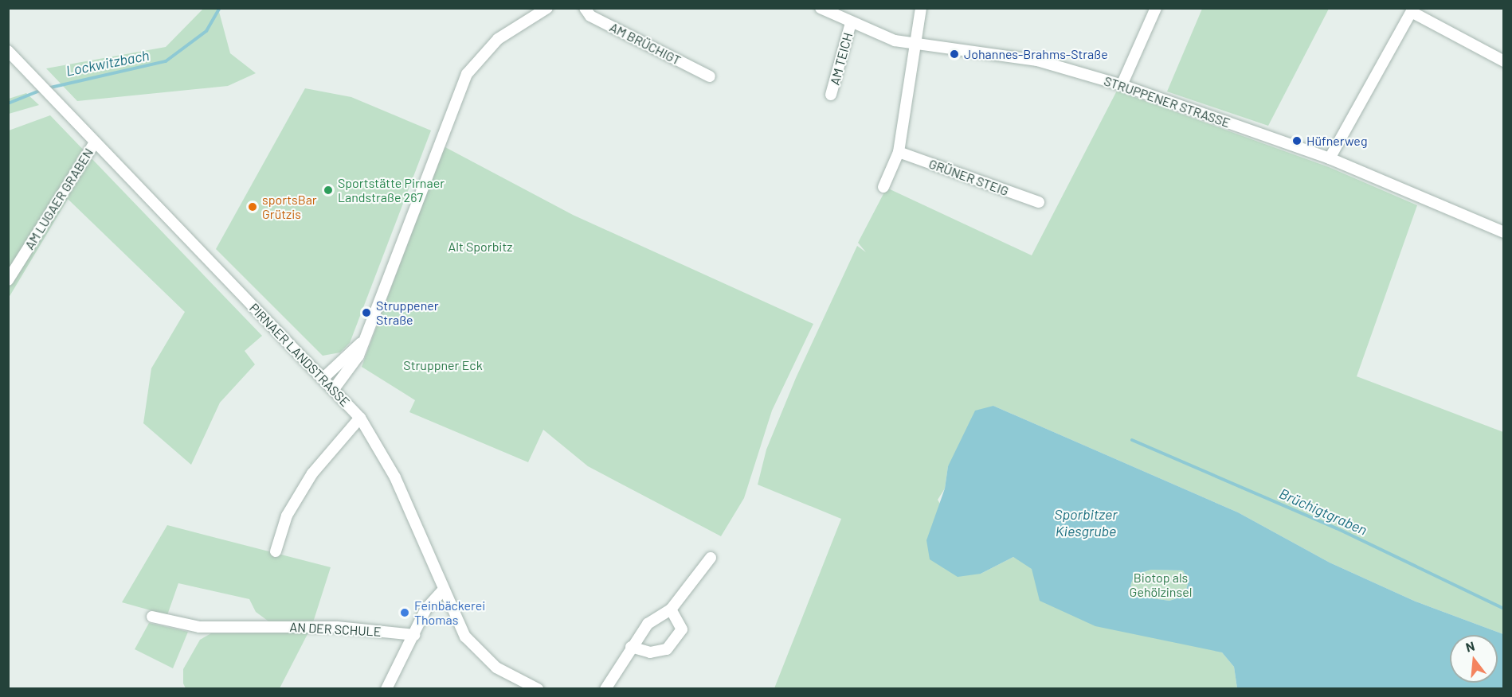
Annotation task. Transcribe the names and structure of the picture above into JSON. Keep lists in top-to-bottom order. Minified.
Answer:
{"streets":{"street":["AM BRÜCHIGT","AM TEICH","STRUPPENER STRASSE","GRÜNER STEIG","AM LUGAER GRABEN","PIRNAER LANDSTRASSE","AN DER SCHULE"]},"crossings":[["AM TEICH","STRUPPENER STRASSE"],["AM LUGAER GRABEN","PIRNAER LANDSTRASSE"]],"water":["Lockwitzbach","Brüchigtgraben","Sporbitzer Kiesgrube"],"parks":["Alt Sporbitz","Struppner Eck","Biotop als Gehölzinsel"],"places":["Johannes-Brahms-Straße","Hüfnerweg","Sportstätte Pirnaer Landstraße 267","sportsBar Grützis","Struppener Straße","Feinbäckerei Thomas"],"north":"top"}
